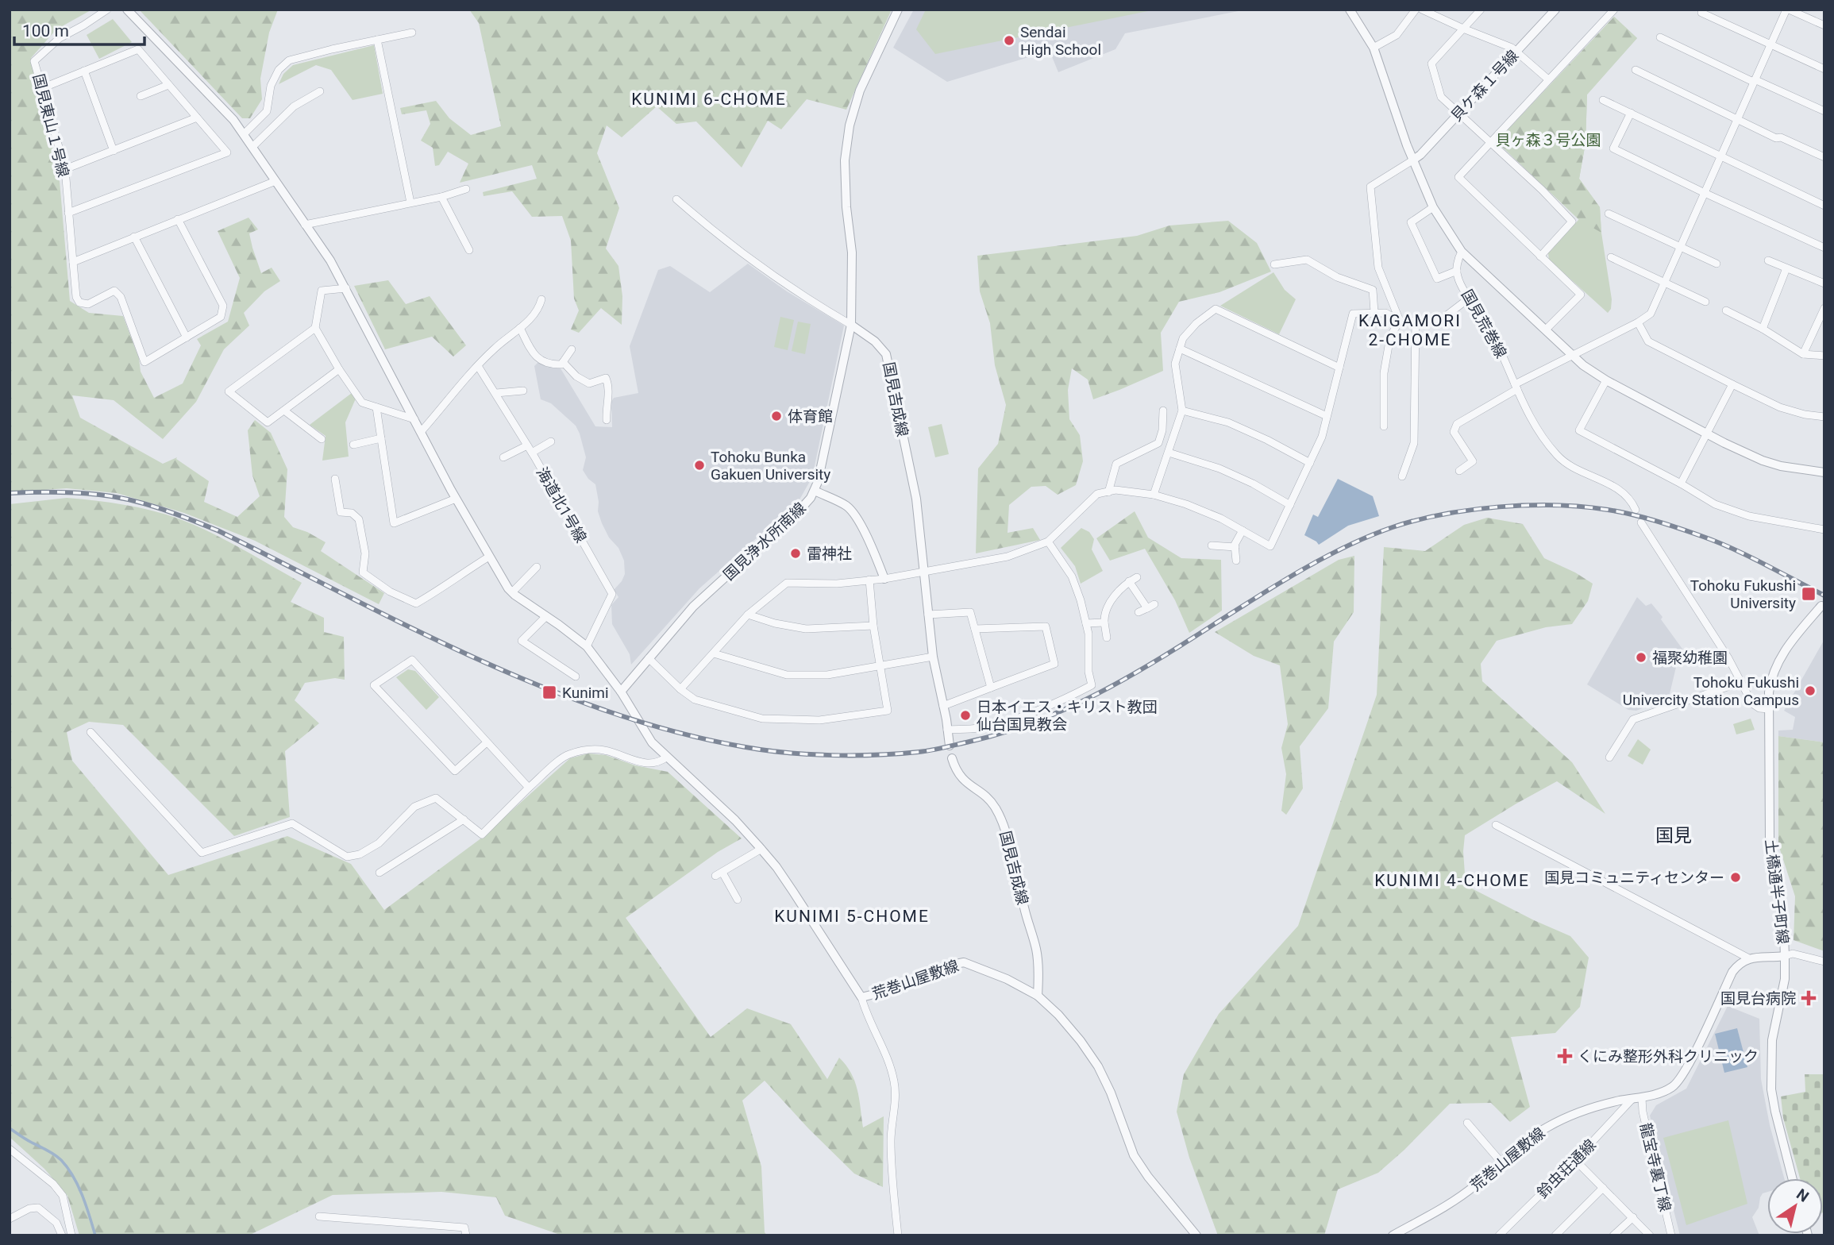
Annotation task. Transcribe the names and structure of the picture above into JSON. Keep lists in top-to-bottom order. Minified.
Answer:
{"streets":{"street":["貝ケ森１号線","国見東山１号線","国見荒巻線","国見吉成線","海道北1号線","国見浄水所南線","土橋通半子町線","荒巻山屋敷線","龍宝寺裏丁線","鈴虫荘通線"]},"crossings":[["国見吉成線","国見浄水所南線"],["国見吉成線","荒巻山屋敷線"],["荒巻山屋敷線","龍宝寺裏丁線"],["荒巻山屋敷線","鈴虫荘通線"]],"districts":["KUNIMI 6-CHOME","KAIGAMORI 2-CHOME","国見","KUNIMI 4-CHOME","KUNIMI 5-CHOME"],"parks":["貝ヶ森３号公園"],"places":{"other":["Sendai High School","体育館","Tohoku Bunka Gakuen University","雷神社","福聚幼稚園","Tohoku Fukushi Univercity Station Campus","日本イエス・キリスト教団 仙台国見教会","国見コミュニティセンター"],"transit":["Tohoku Fukushi University","Kunimi"],"health":["国見台病院","くにみ整形外科クリニック"]},"scale_bar":"100 m","north":"top right"}
